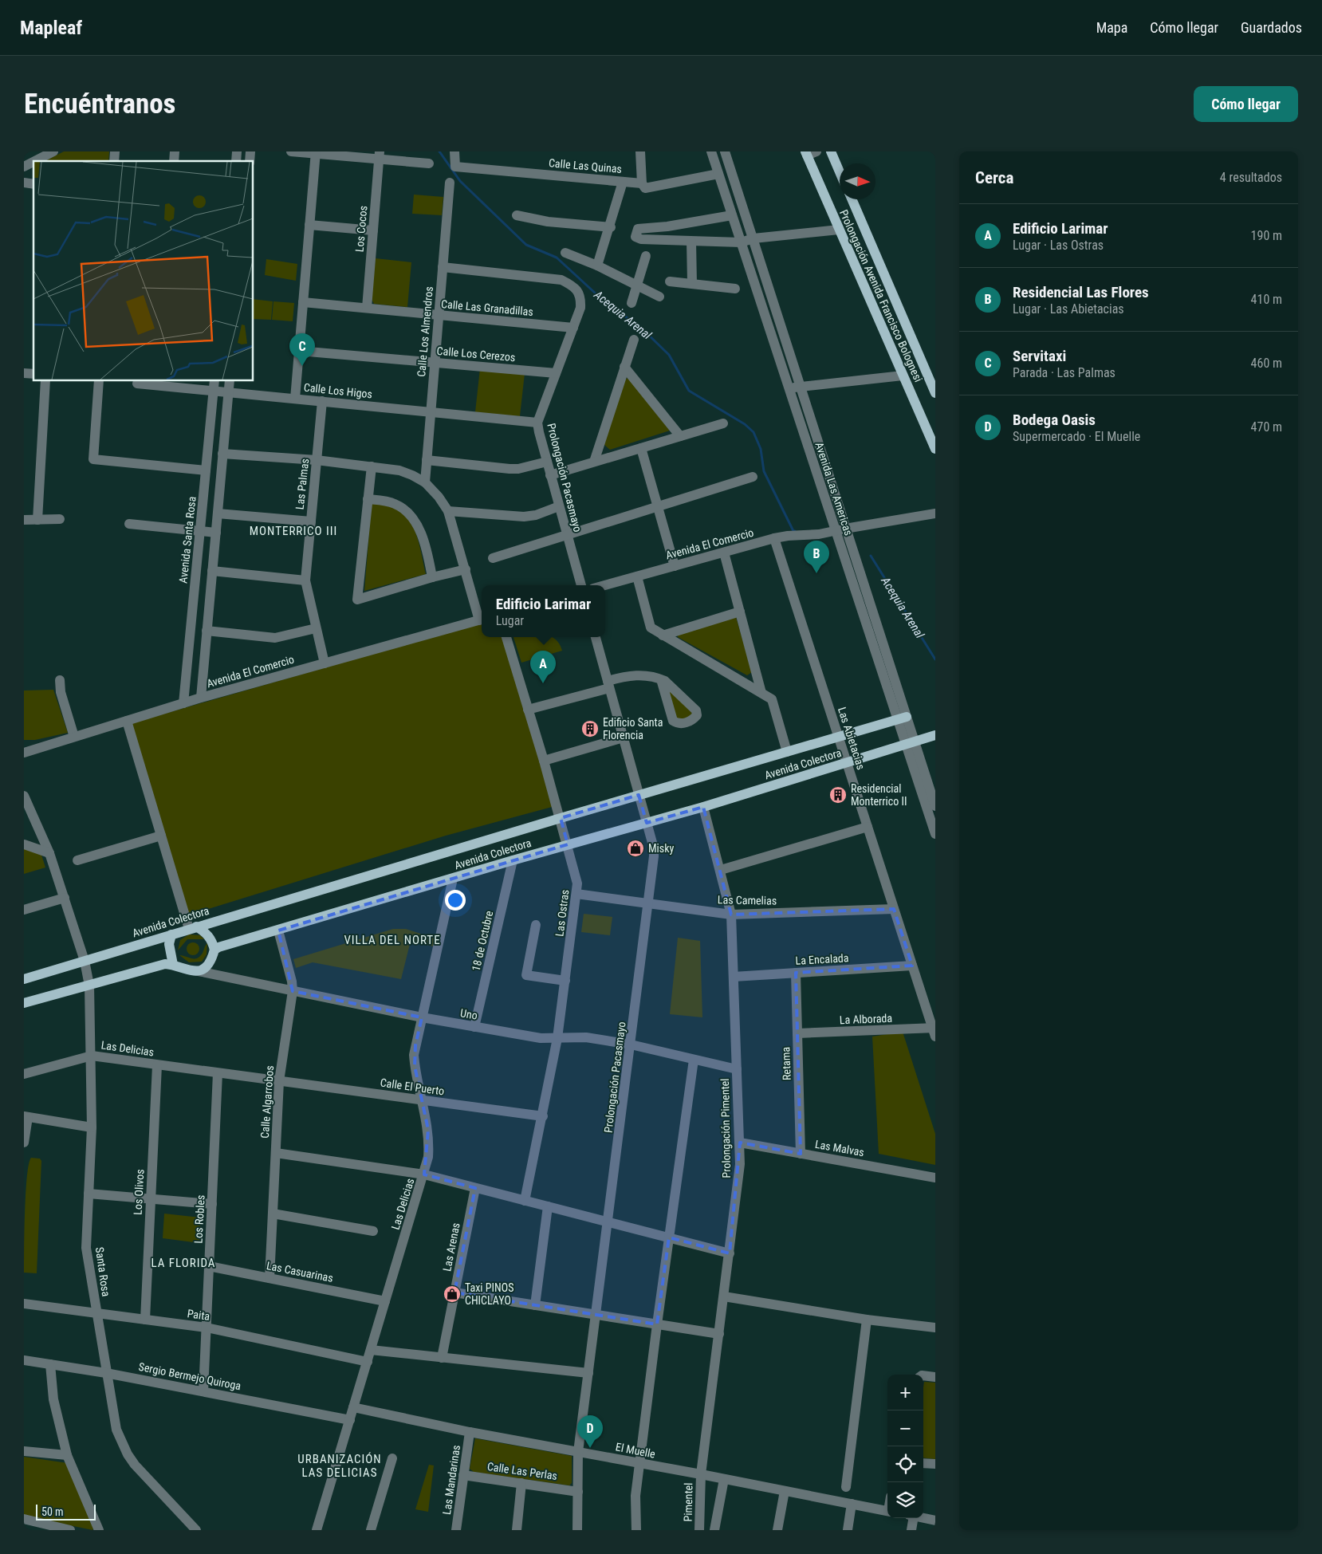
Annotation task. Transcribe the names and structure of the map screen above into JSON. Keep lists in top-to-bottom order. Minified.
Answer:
{"streets":{"main road":["Prolongación Avenida Francisco Bolognesi","Avenida Colectora"],"street":["Calle Las Quinas","Los Cocos","Calle Las Granadillas","Calle Los Almendros","Calle Los Cerezos","Calle Los Higos","Prolongación Pacasmayo","Las Palmas","Avenida Las Americas","Avenida Santa Rosa","Avenida El Comercio","Las Abietacias","Las Camelias","Las Ostras","18 de Octubre","La Encalada","Uno","La Alborada","Las Delicias","Retama","Calle El Puerto","Calle Algarrobos","Prolongación Pimentel","Las Malvas","Los Olivos","Los Robles","Las Arenas","Santa Rosa","Las Casuarinas","Paita","Sergio Bermejo Quiroga","El Muelle","Calle Las Perlas","Las Mandarinas","Pimentel"]},"crossings":[["Calle Las Quinas","Avenida Las Americas"],["Los Cocos","Calle Las Granadillas"],["Calle Las Granadillas","Calle Los Almendros"],["Calle Las Granadillas","Prolongación Pacasmayo"],["Calle Los Almendros","Calle Los Cerezos"],["Calle Los Almendros","Calle Los Higos"],["Calle Los Almendros","Prolongación Pacasmayo"],["Calle Los Cerezos","Prolongación Pacasmayo"],["Calle Los Higos","Prolongación Pacasmayo"],["Calle Los Higos","Las Palmas"],["Calle Los Higos","Avenida Santa Rosa"],["Prolongación Pacasmayo","Avenida Colectora"],["Prolongación Pacasmayo","Las Camelias"],["Prolongación Pacasmayo","Uno"],["Prolongación Pacasmayo","El Muelle"],["Prolongación Pacasmayo","Calle Las Perlas"],["Las Palmas","Avenida El Comercio"],["Avenida Las Americas","Avenida El Comercio"],["Avenida Las Americas","Avenida Colectora"],["Avenida Santa Rosa","Avenida El Comercio"],["Avenida El Comercio","Las Abietacias"],["Las Abietacias","Avenida Colectora"],["Las Abietacias","Las Camelias"],["Las Abietacias","La Encalada"],["Las Abietacias","La Alborada"],["Avenida Colectora","Las Ostras"],["Avenida Colectora","18 de Octubre"],["Avenida Colectora","Uno"],["Avenida Colectora","Las Delicias"],["Avenida Colectora","Calle Algarrobos"],["Avenida Colectora","Prolongación Pimentel"],["Avenida Colectora","Santa Rosa"],["Las Camelias","Las Ostras"],["Las Camelias","Prolongación Pimentel"],["Las Ostras","Uno"],["Las Ostras","Calle El Puerto"],["18 de Octubre","Uno"],["La Encalada","Retama"],["La Encalada","Prolongación Pimentel"],["Uno","Las Delicias"],["Uno","Calle Algarrobos"],["Uno","Prolongación Pimentel"],["La Alborada","Retama"],["Las Delicias","Calle El Puerto"],["Las Delicias","Calle Algarrobos"],["Las Delicias","Los Olivos"],["Las Delicias","Los Robles"],["Las Delicias","Santa Rosa"],["Las Delicias","Las Casuarinas"],["Las Delicias","Paita"],["Las Delicias","Sergio Bermejo Quiroga"],["Las Delicias","El Muelle"],["Retama","Las Malvas"],["Calle El Puerto","Calle Algarrobos"],["Calle Algarrobos","Las Casuarinas"],["Prolongación Pimentel","Las Malvas"],["Prolongación Pimentel","El Muelle"],["Prolongación Pimentel","Pimentel"],["Los Olivos","Paita"],["Los Robles","Las Casuarinas"],["Los Robles","Paita"],["Los Robles","Sergio Bermejo Quiroga"],["Santa Rosa","Paita"],["Santa Rosa","Sergio Bermejo Quiroga"],["El Muelle","Las Mandarinas"],["El Muelle","Pimentel"],["Calle Las Perlas","Las Mandarinas"]],"districts":["MONTERRICO III","VILLA DEL NORTE","LA FLORIDA","URBANIZACIÓN LAS DELICIAS"],"water":["Acequia Arenal"],"places":{"building":["Edificio Santa Florencia","Residencial Monterrico II"],"shop":["Misky","Taxi PINOS CHICLAYO"]},"scale_bar":"50 m","north":"right","page":{"header":"Mapleaf","nav":["Mapa","Cómo llegar","Guardados"],"buttons":"Cómo llegar","title":"Encuéntranos","heading":["Cerca","4 resultados"],"list":[{"mark":"A","name":"Edificio Larimar","note":"Lugar · Las Ostras","value":"190 m"},{"mark":"B","name":"Residencial Las Flores","note":"Lugar · Las Abietacias","value":"410 m"},{"mark":"C","name":"Servitaxi","note":"Parada · Las Palmas","value":"460 m"},{"mark":"D","name":"Bodega Oasis","note":"Supermercado · El Muelle","value":"470 m"}],"pins":["C","B","A","D"],"popup":["Edificio Larimar","Lugar"],"map_buttons":["+","−"],"scale":"50 m"}}
